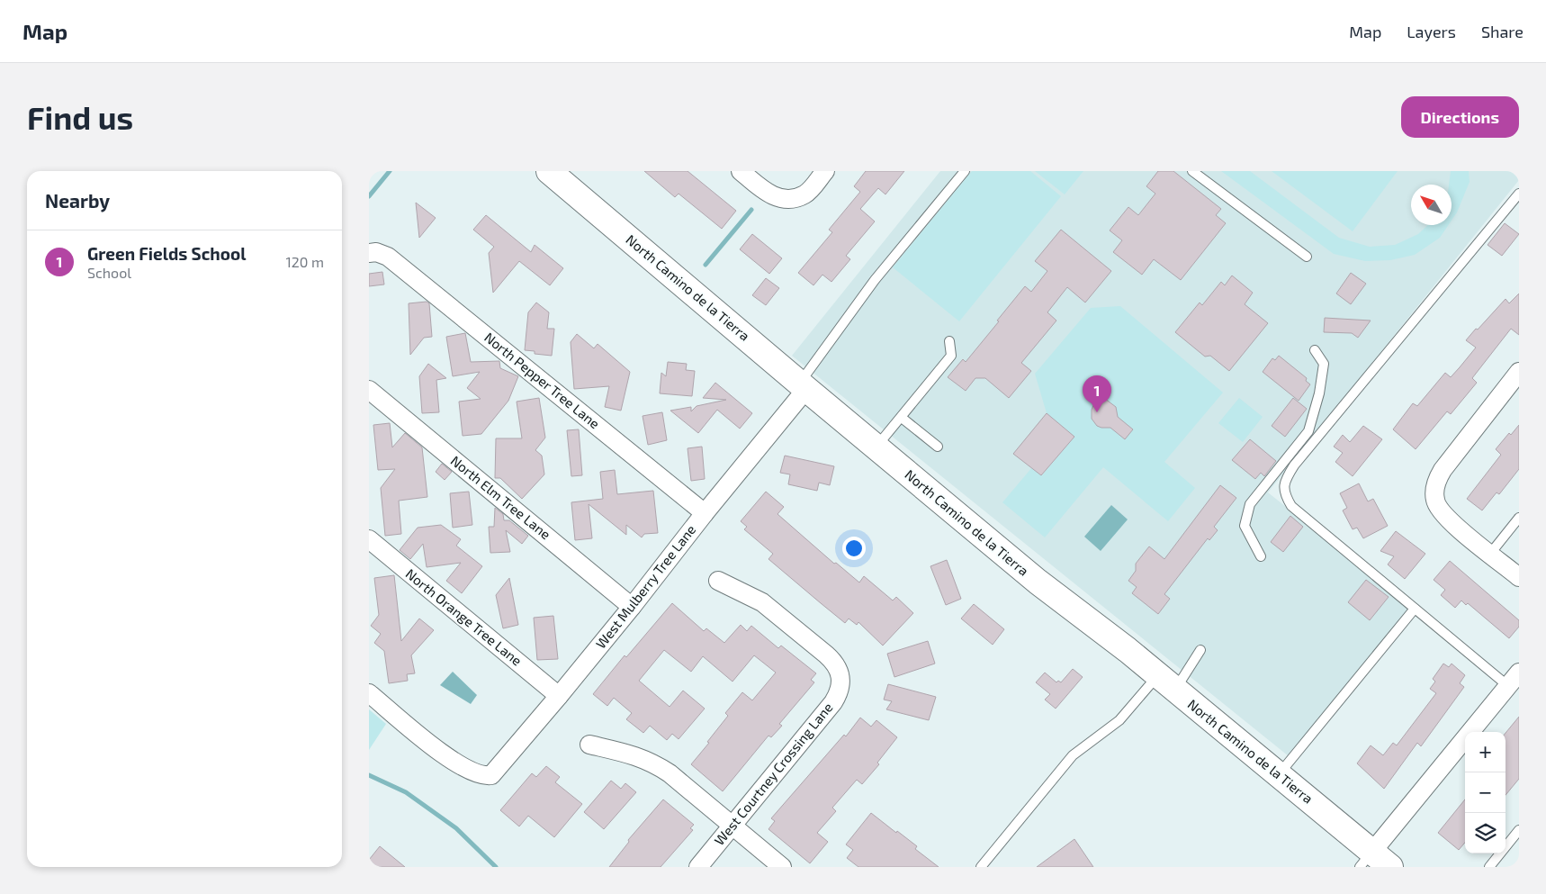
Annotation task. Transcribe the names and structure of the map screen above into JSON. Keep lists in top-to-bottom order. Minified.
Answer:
{"streets":{"street":["North Camino de la Tierra","North Pepper Tree Lane","North Elm Tree Lane","West Mulberry Tree Lane","North Orange Tree Lane","West Courtney Crossing Lane"]},"crossings":[["North Camino de la Tierra","West Mulberry Tree Lane"],["North Pepper Tree Lane","West Mulberry Tree Lane"],["North Elm Tree Lane","West Mulberry Tree Lane"],["West Mulberry Tree Lane","North Orange Tree Lane"]],"north":"top left","page":{"header":"Map","nav":["Map","Layers","Share"],"buttons":"Directions","title":"Find us","heading":"Nearby","list":[{"mark":"1","name":"Green Fields School","note":"School","value":"120 m"}],"pins":"1","map_buttons":["+","−"]}}
